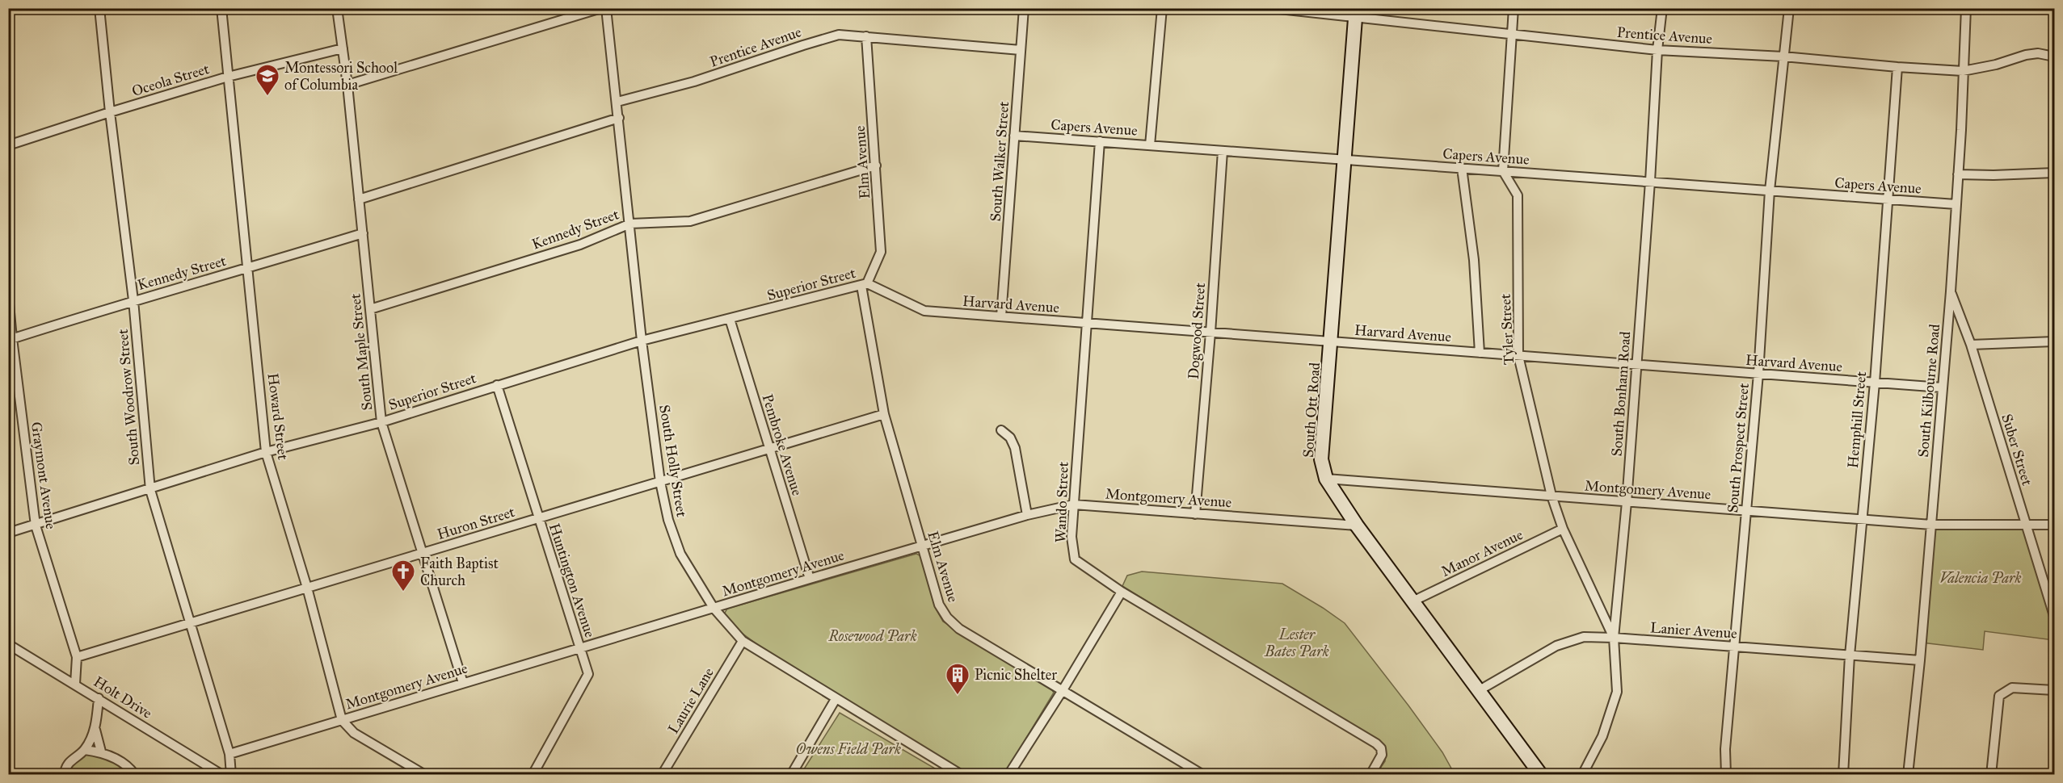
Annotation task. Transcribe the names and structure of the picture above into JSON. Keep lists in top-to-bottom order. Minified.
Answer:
{"streets":{"street":["Prentice Avenue","Oceola Street","Capers Avenue","South Walker Street","Elm Avenue","Kennedy Street","Superior Street","Harvard Avenue","Tyler Street","Dogwood Street","South Maple Street","South Kilbourne Road","South Bonham Road","South Woodrow Street","South Ott Road","Howard Street","Hemphill Street","Pembroke Avenue","South Prospect Street","Suber Street","South Holly Street","Graymont Avenue","Montgomery Avenue","Wando Street","Huron Street","Manor Avenue","Huntington Avenue","Lanier Avenue","Holt Drive","Laurie Lane"]},"crossings":[["Prentice Avenue","South Walker Street"],["Prentice Avenue","Elm Avenue"],["Prentice Avenue","South Kilbourne Road"],["Prentice Avenue","South Bonham Road"],["Prentice Avenue","South Ott Road"],["Prentice Avenue","Hemphill Street"],["Prentice Avenue","South Prospect Street"],["Prentice Avenue","South Holly Street"],["Oceola Street","South Maple Street"],["Oceola Street","South Woodrow Street"],["Oceola Street","Howard Street"],["Capers Avenue","South Walker Street"],["Capers Avenue","Tyler Street"],["Capers Avenue","Dogwood Street"],["Capers Avenue","South Kilbourne Road"],["Capers Avenue","South Bonham Road"],["Capers Avenue","South Ott Road"],["Capers Avenue","Hemphill Street"],["Capers Avenue","South Prospect Street"],["Capers Avenue","Wando Street"],["South Walker Street","Harvard Avenue"],["Elm Avenue","Kennedy Street"],["Elm Avenue","Superior Street"],["Elm Avenue","Harvard Avenue"],["Elm Avenue","Montgomery Avenue"],["Elm Avenue","Huron Street"],["Kennedy Street","South Maple Street"],["Kennedy Street","South Woodrow Street"],["Kennedy Street","Howard Street"],["Kennedy Street","South Holly Street"],["Kennedy Street","Graymont Avenue"],["Superior Street","Harvard Avenue"],["Superior Street","South Maple Street"],["Superior Street","South Woodrow Street"],["Superior Street","Howard Street"],["Superior Street","Pembroke Avenue"],["Superior Street","South Holly Street"],["Superior Street","Graymont Avenue"],["Superior Street","Huntington Avenue"],["Harvard Avenue","Tyler Street"],["Harvard Avenue","Dogwood Street"],["Harvard Avenue","South Kilbourne Road"],["Harvard Avenue","South Bonham Road"],["Harvard Avenue","South Ott Road"],["Harvard Avenue","Hemphill Street"],["Harvard Avenue","South Prospect Street"],["Harvard Avenue","Wando Street"],["Tyler Street","South Bonham Road"],["Tyler Street","Montgomery Avenue"],["Tyler Street","Manor Avenue"],["Tyler Street","Lanier Avenue"],["Dogwood Street","Montgomery Avenue"],["South Maple Street","Montgomery Avenue"],["South Maple Street","Huron Street"],["South Kilbourne Road","Suber Street"],["South Kilbourne Road","Montgomery Avenue"],["South Kilbourne Road","Lanier Avenue"],["South Bonham Road","Montgomery Avenue"],["South Bonham Road","Lanier Avenue"],["South Woodrow Street","Montgomery Avenue"],["South Woodrow Street","Huron Street"],["South Ott Road","Montgomery Avenue"],["South Ott Road","Manor Avenue"],["South Ott Road","Lanier Avenue"],["Howard Street","Montgomery Avenue"],["Howard Street","Huron Street"],["Hemphill Street","Montgomery Avenue"],["Hemphill Street","Lanier Avenue"],["Pembroke Avenue","Montgomery Avenue"],["Pembroke Avenue","Huron Street"],["South Prospect Street","Montgomery Avenue"],["South Prospect Street","Lanier Avenue"],["Suber Street","Montgomery Avenue"],["South Holly Street","Montgomery Avenue"],["South Holly Street","Huron Street"],["South Holly Street","Laurie Lane"],["Graymont Avenue","Huron Street"],["Graymont Avenue","Holt Drive"],["Montgomery Avenue","Wando Street"],["Montgomery Avenue","Huntington Avenue"],["Huron Street","Huntington Avenue"]],"parks":["Valencia Park","Lester Bates Park","Rosewood Park","Owens Field Park"],"places":{"school or university":["Montessori School of Columbia"],"church":["Faith Baptist Church"],"building":["Picnic Shelter"]}}
